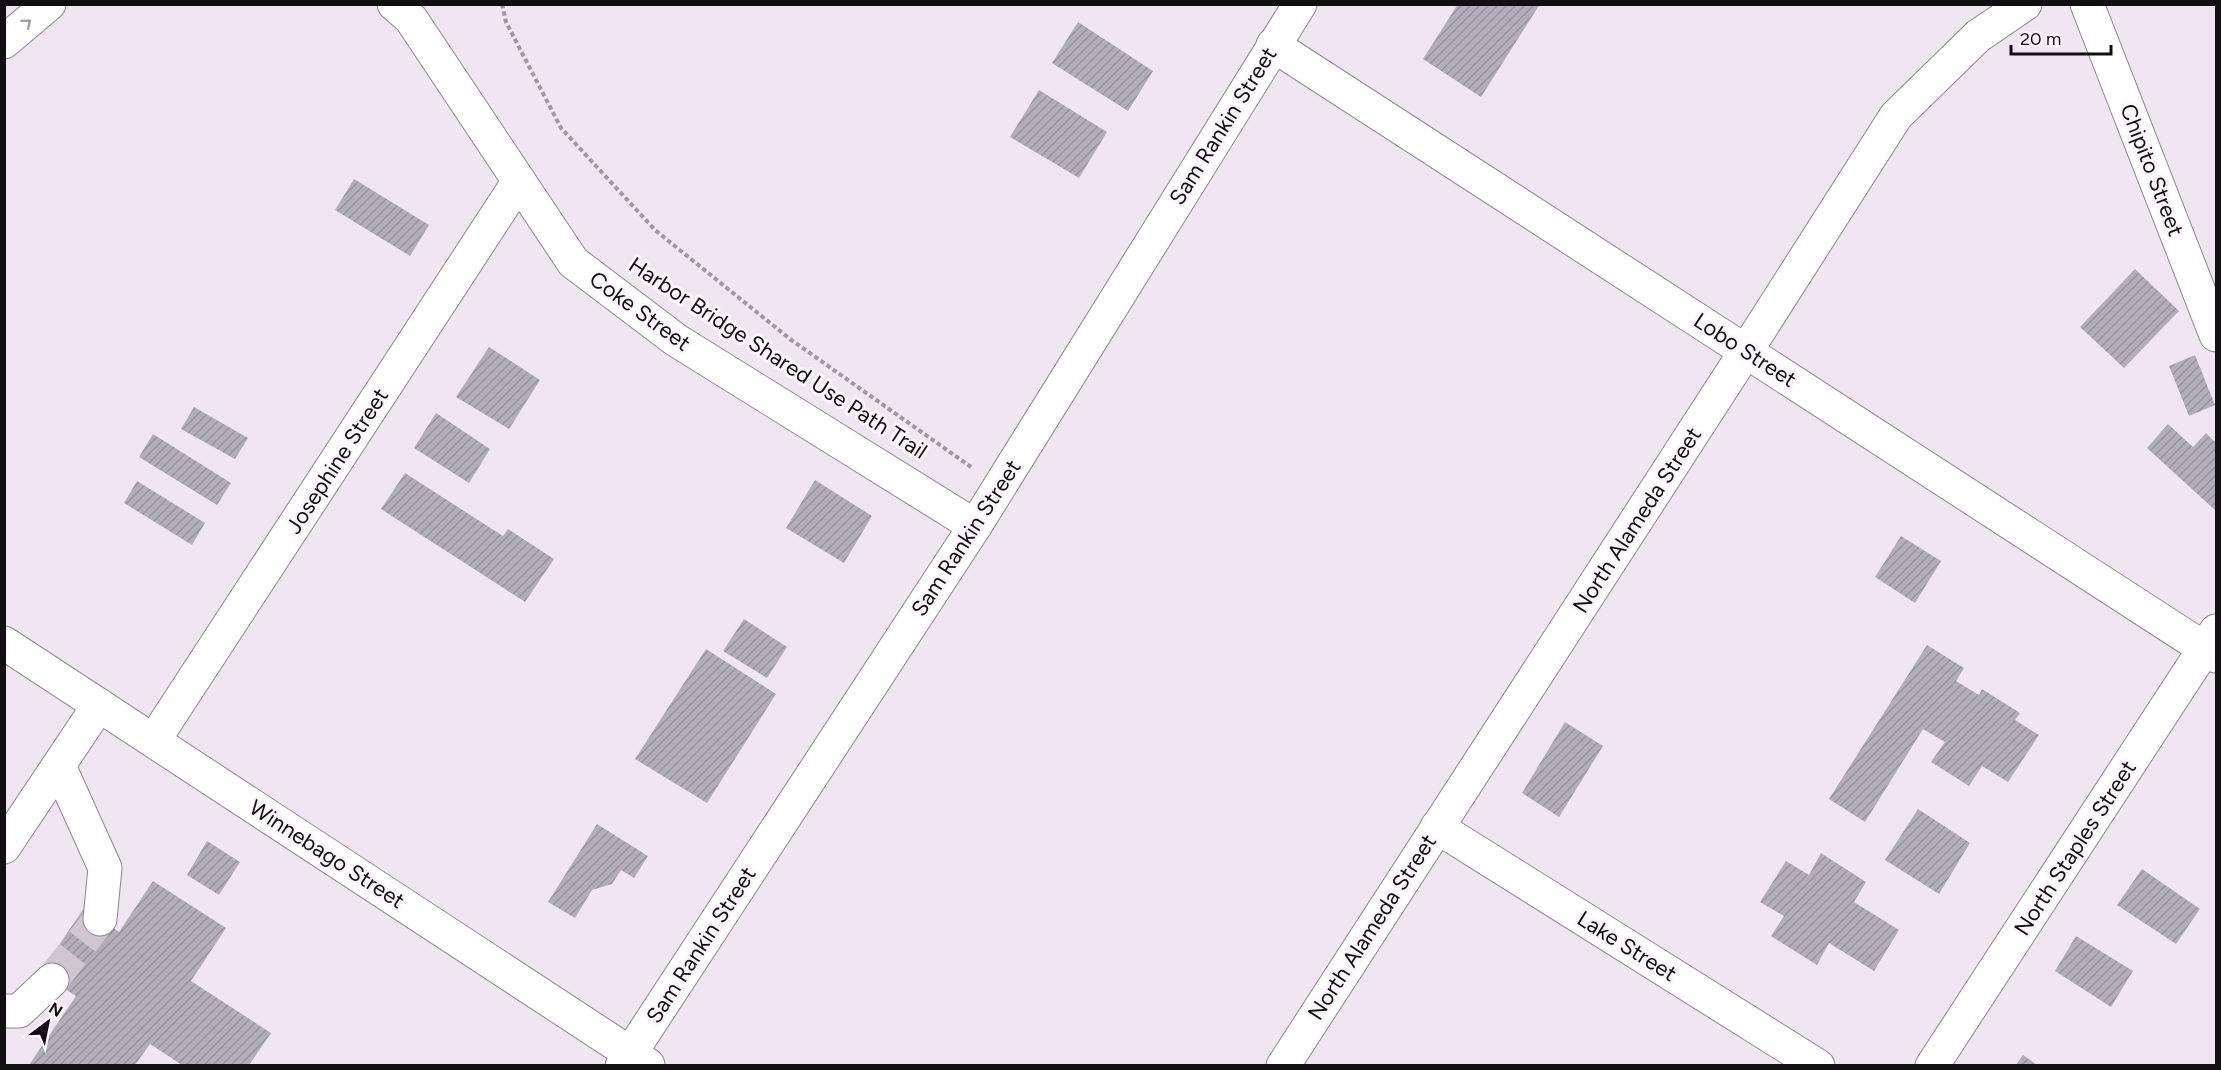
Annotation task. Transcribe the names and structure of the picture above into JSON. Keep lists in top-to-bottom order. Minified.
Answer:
{"streets":{"street":["Sam Rankin Street","Chipito Street","Coke Street","Lobo Street","Josephine Street","North Alameda Street","North Staples Street","Winnebago Street","Lake Street"],"path":["Harbor Bridge Shared Use Path Trail"]},"crossings":[["Sam Rankin Street","Coke Street"],["Sam Rankin Street","Lobo Street"],["Sam Rankin Street","Harbor Bridge Shared Use Path Trail"],["Sam Rankin Street","Winnebago Street"],["Coke Street","Josephine Street"],["Lobo Street","North Alameda Street"],["Lobo Street","North Staples Street"],["Josephine Street","Winnebago Street"],["North Alameda Street","Lake Street"]],"scale_bar":"20 m","north":"top right"}
